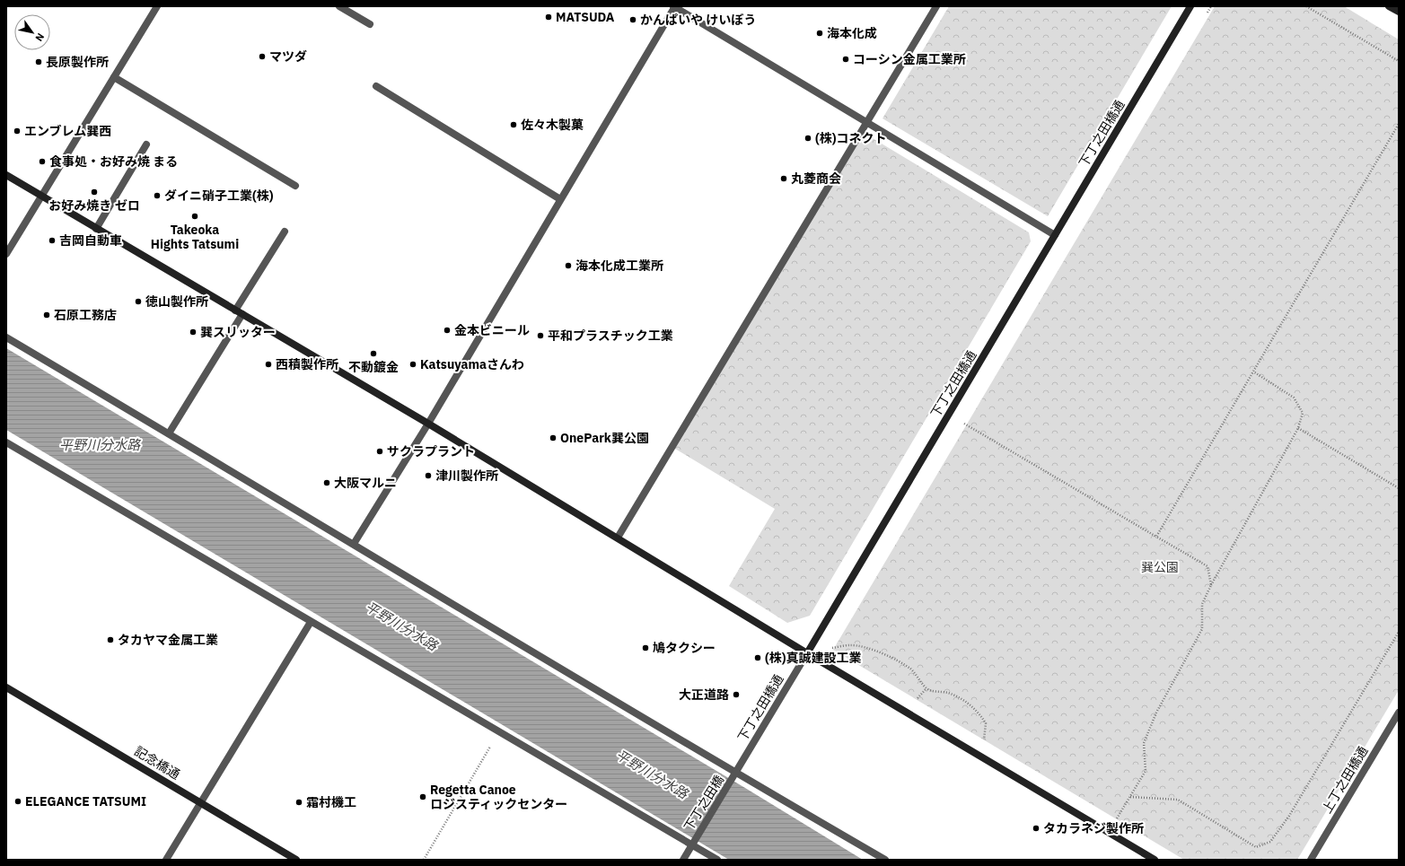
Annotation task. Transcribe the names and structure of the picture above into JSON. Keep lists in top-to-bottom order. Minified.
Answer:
{"streets":{"street":["下丁之田橋通","記念橋通","上丁之田橋通","下丁之田橋"]},"crossings":[["下丁之田橋通","下丁之田橋"]],"water":["平野川分水路"],"parks":["巽公園"],"places":["MATSUDA","かんぱいや けいぼう","海本化成","マツダ","コーシン金属工業所","長原製作所","佐々木製菓","エンブレム巽西","(株)コネクト","食事処・お好み焼 まる","丸菱商会","お好み焼き ゼロ","ダイニ硝子工業(株)","Takeoka Hights Tatsumi","吉岡自動車","海本化成工業所","徳山製作所","石原工務店","金本ビニール","巽スリッター","平和プラスチック工業","不動鍍金","西積製作所","Katsuyamaさんわ","OnePark巽公園","サクラプラント","津川製作所","大阪マルニ","タカヤマ金属工業","鳩タクシー","(株)真誠建設工業","大正道路","Regetta Canoe ロジスティックセンター","ELEGANCE TATSUMI","霜村機工","タカラネジ製作所"],"north":"bottom right"}
